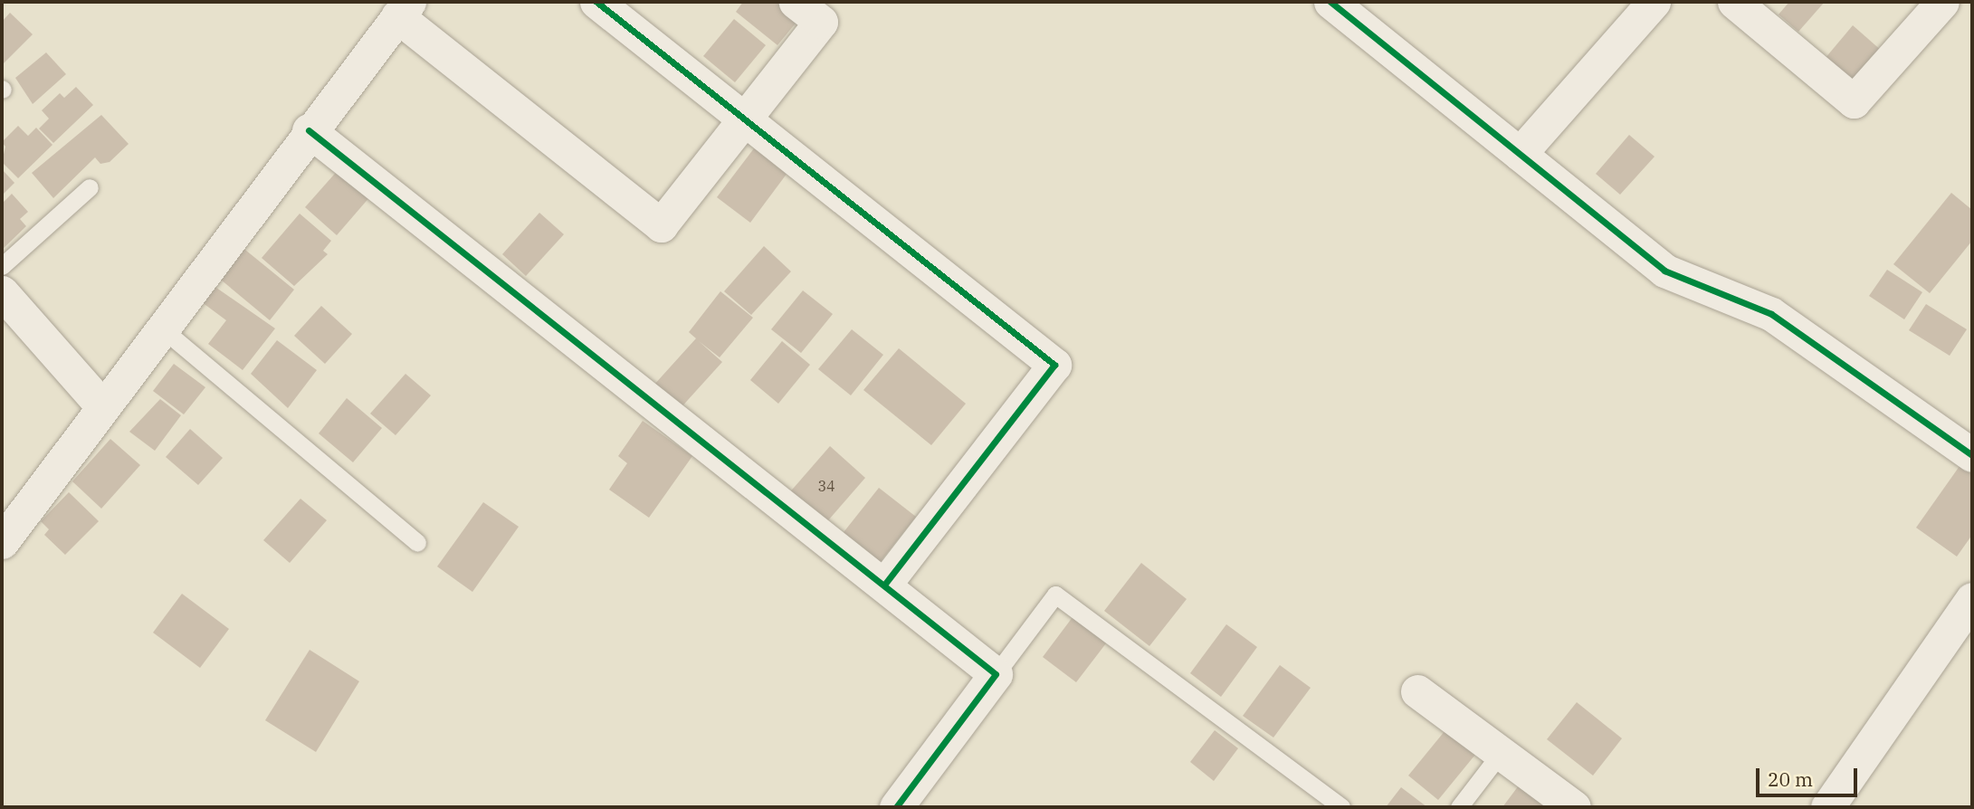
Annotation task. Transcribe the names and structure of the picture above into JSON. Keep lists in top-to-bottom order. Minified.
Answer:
{"house_numbers":["34"],"scale_bar":"20 m"}
